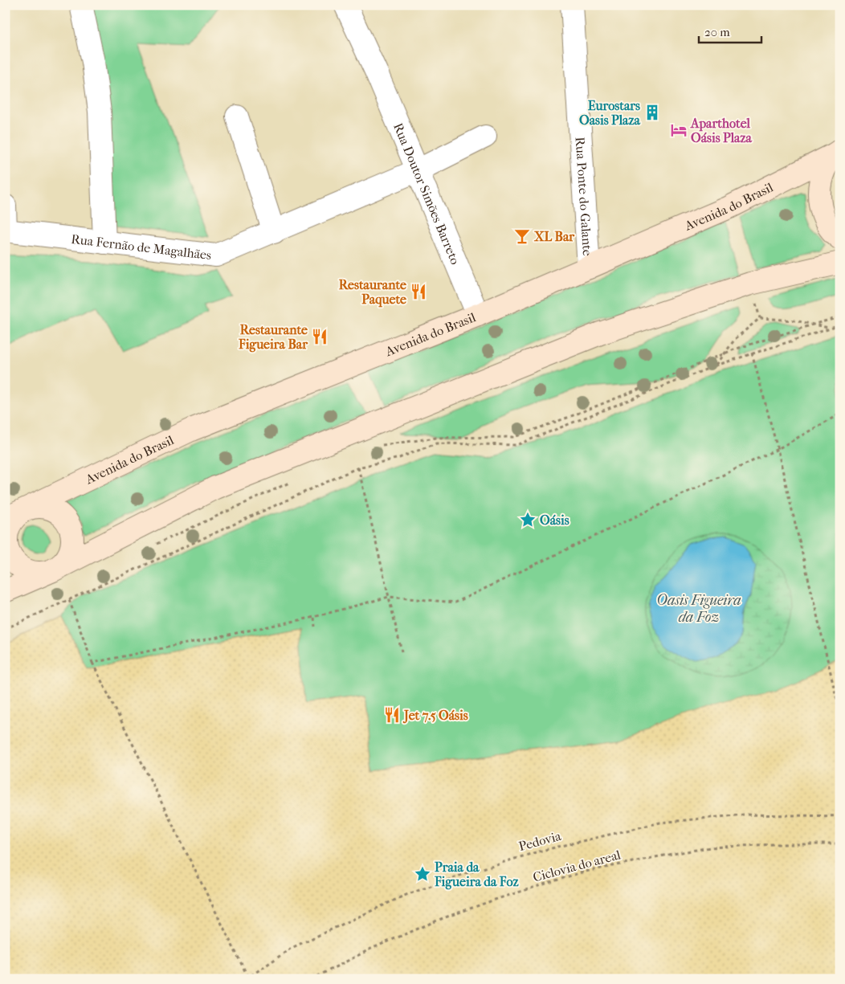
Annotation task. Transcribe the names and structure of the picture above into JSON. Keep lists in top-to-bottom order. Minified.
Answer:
{"streets":{"main road":["Avenida do Brasil"],"street":["Rua Doutor Simões Barreto","Rua Ponte do Galante","Rua Fernão de Magalhães"],"path":["Pedovia","Ciclovia do areal"]},"crossings":[["Rua Doutor Simões Barreto","Avenida do Brasil"],["Rua Doutor Simões Barreto","Rua Fernão de Magalhães"],["Rua Ponte do Galante","Avenida do Brasil"]],"water":["Oasis Figueira da Foz"],"places":{"building":["Eurostars Oasis Plaza"],"hotel":["Aparthotel Oásis Plaza"],"bar":["XL Bar"],"restaurant":["Restaurante Paquete","Restaurante Figueira Bar","Jet 7.5 Oásis"],"place":["Oásis","Praia da Figueira da Foz"]},"scale_bar":"20 m"}
